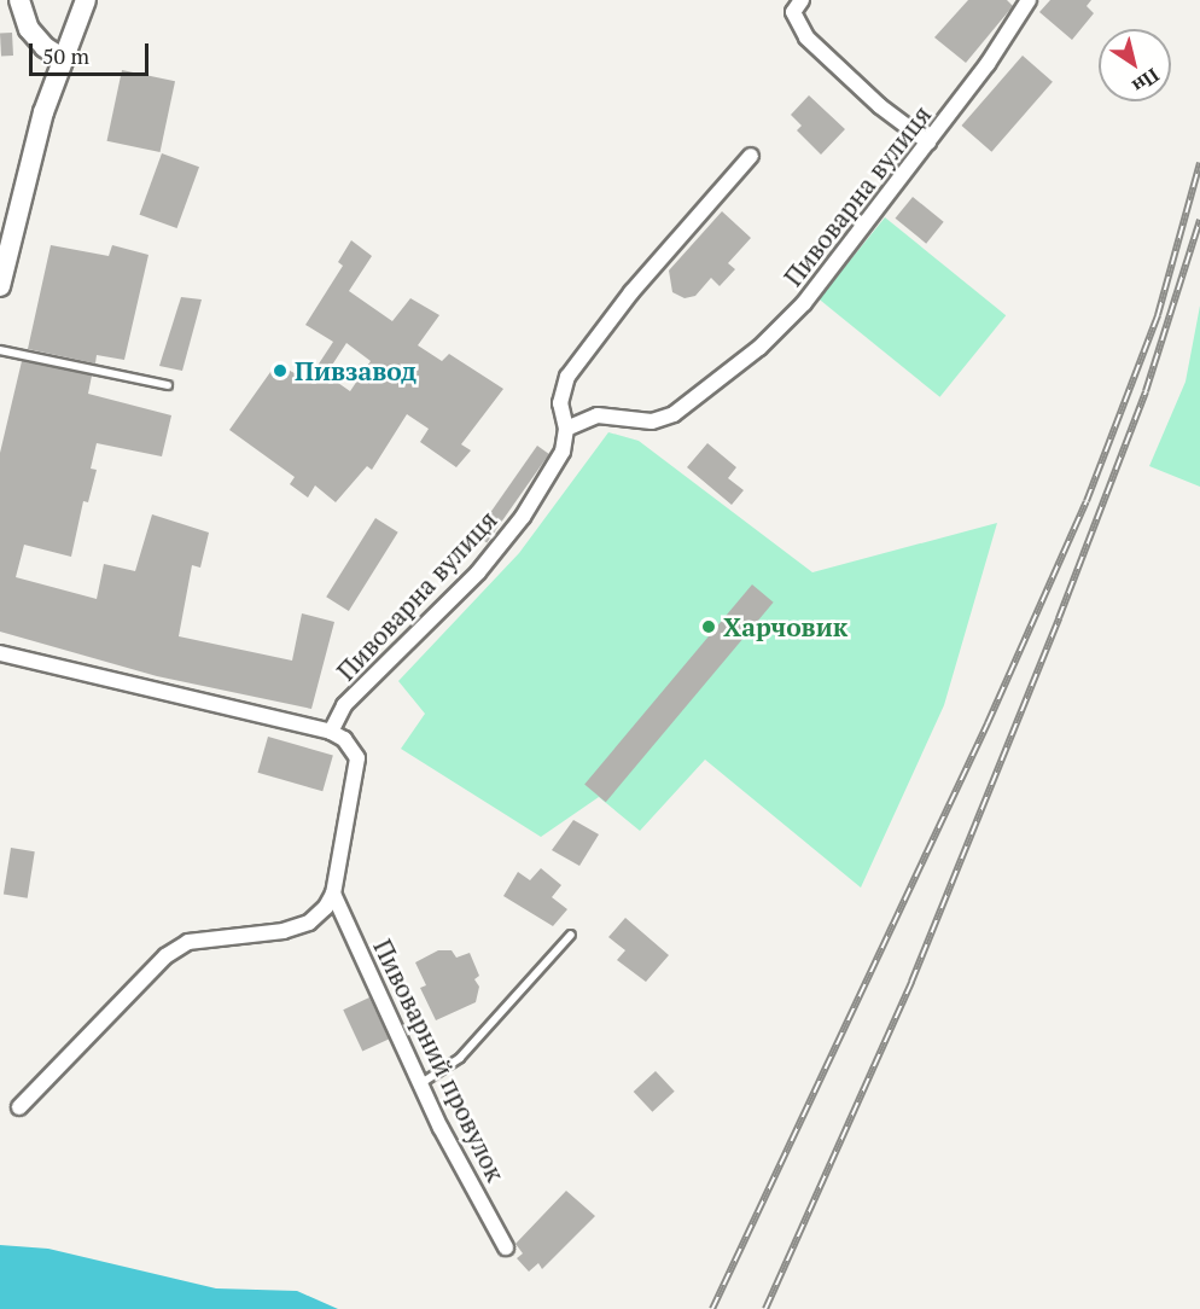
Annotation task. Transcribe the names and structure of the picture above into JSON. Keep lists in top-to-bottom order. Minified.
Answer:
{"streets":{"street":["Пивоварна вулиця","Пивоварний провулок"]},"places":["Пивзавод","Харчовик"],"scale_bar":"50 m","north":"bottom right"}
